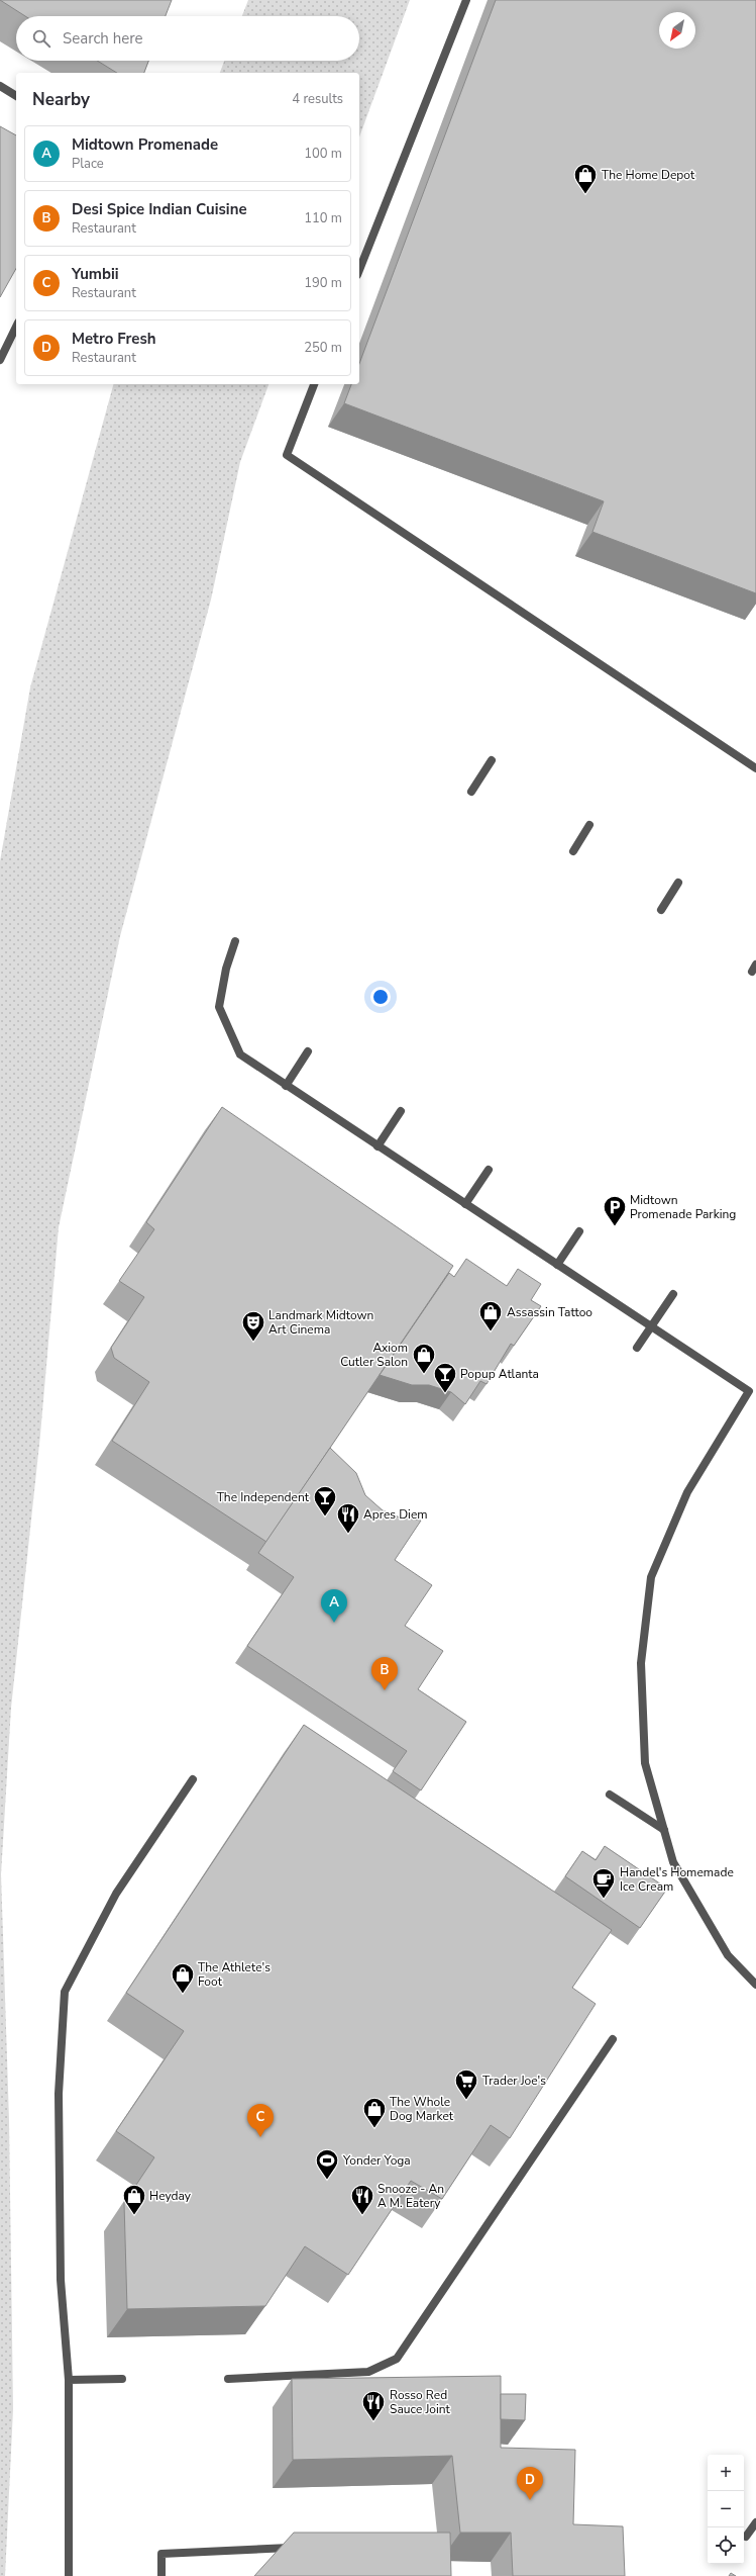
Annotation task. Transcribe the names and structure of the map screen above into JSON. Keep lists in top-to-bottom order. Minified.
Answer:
{"places":{"shop":["The Home Depot","Assassin Tattoo","Axiom Cutler Salon","The Athlete's Foot","The Whole Dog Market","Heyday"],"parking":["Midtown Promenade Parking"],"theatre":["Landmark Midtown Art Cinema"],"bar":["Popup Atlanta","The Independent"],"restaurant":["Apres Diem","Snooze - An A M. Eatery","Rosso Red Sauce Joint"],"cafe":["Handel's Homemade Ice Cream"],"supermarket":["Trader Joe's"],"sports":["Yonder Yoga"]},"north":"bottom left","page":{"search":"Search here","heading":["Nearby","4 results"],"list":[{"mark":"A","name":"Midtown Promenade","note":"Place","value":"100 m"},{"mark":"B","name":"Desi Spice Indian Cuisine","note":"Restaurant","value":"110 m"},{"mark":"C","name":"Yumbii","note":"Restaurant","value":"190 m"},{"mark":"D","name":"Metro Fresh","note":"Restaurant","value":"250 m"}],"pins":["A","B","C","D"],"map_buttons":["+","−"]}}
